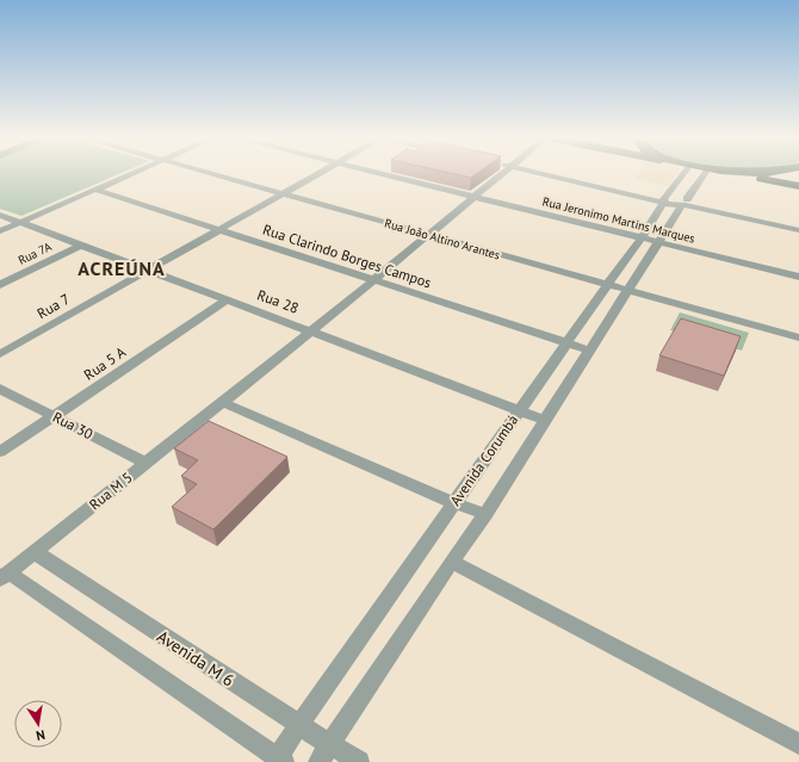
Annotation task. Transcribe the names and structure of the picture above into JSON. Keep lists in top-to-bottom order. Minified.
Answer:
{"streets":{"street":["Rua Jeronimo Martins Marques","Rua João Altino Arantes","Rua 7A","Rua Clarindo Borges Campos","Rua 28","Rua 7","Rua 5 A","Rua 30","Avenida Corumbá","Rua M 5","Avenida M 6"]},"crossings":[["Rua Jeronimo Martins Marques","Avenida Corumbá"],["Rua Jeronimo Martins Marques","Rua M 5"],["Rua João Altino Arantes","Rua 7"],["Rua João Altino Arantes","Avenida Corumbá"],["Rua João Altino Arantes","Rua M 5"],["Rua 7A","Rua 28"],["Rua Clarindo Borges Campos","Rua 7"],["Rua Clarindo Borges Campos","Avenida Corumbá"],["Rua Clarindo Borges Campos","Rua M 5"],["Rua 28","Rua 7"],["Rua 28","Rua 5 A"],["Rua 28","Avenida Corumbá"],["Rua 28","Rua M 5"],["Rua 5 A","Rua 30"],["Rua 30","Rua M 5"],["Avenida Corumbá","Avenida M 6"],["Rua M 5","Avenida M 6"]],"districts":["ACREÚNA"],"north":"bottom"}
